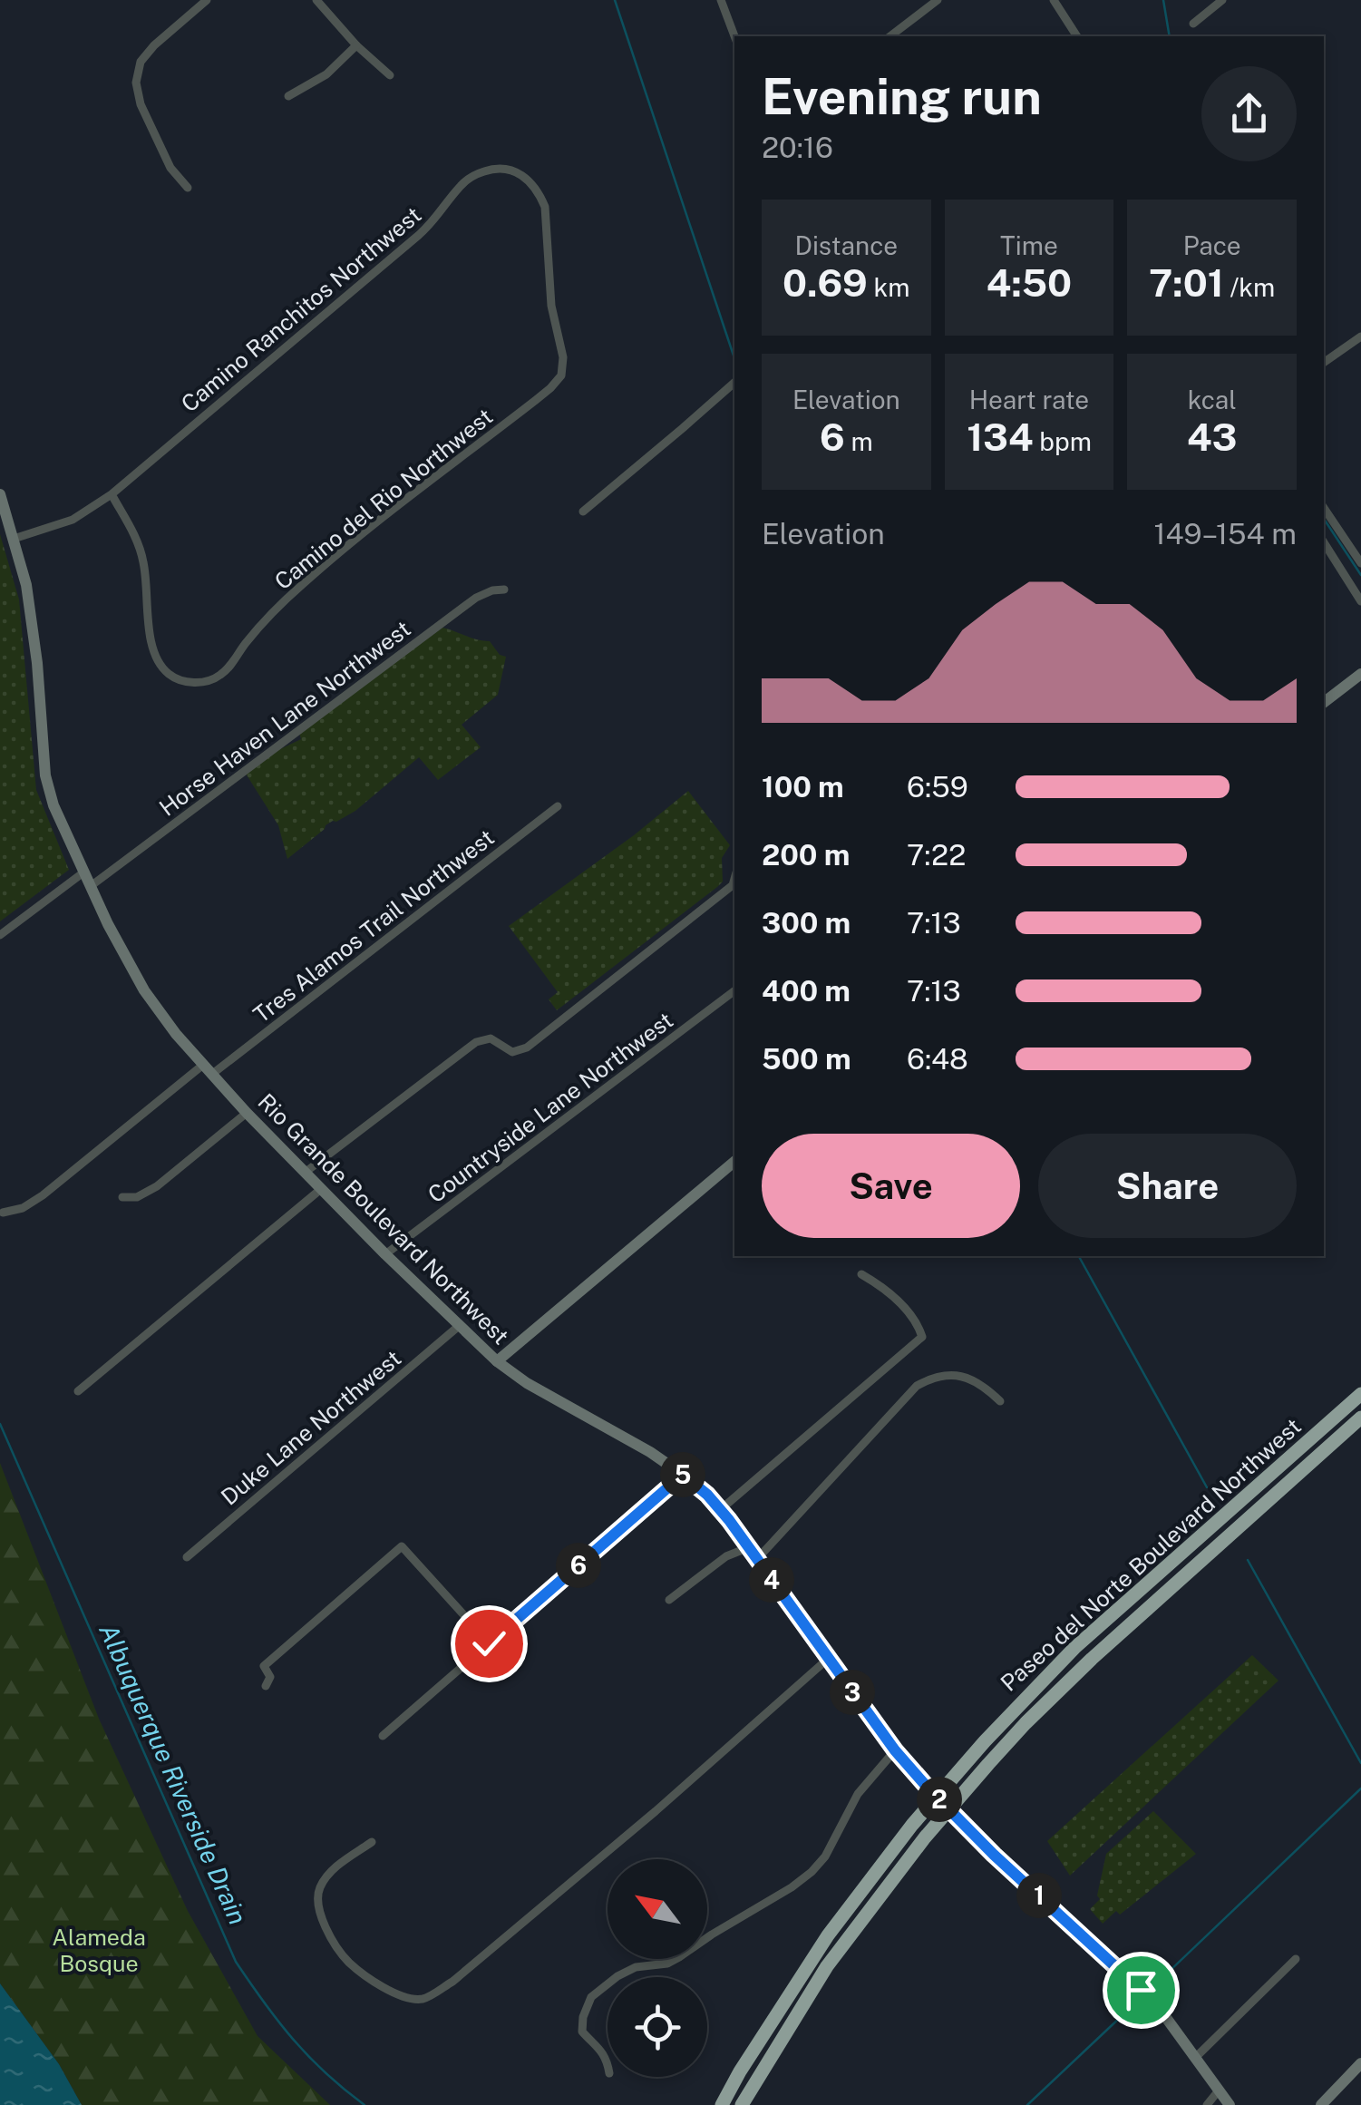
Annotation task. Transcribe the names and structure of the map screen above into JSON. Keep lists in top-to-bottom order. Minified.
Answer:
{"streets":{"highway":["Paseo del Norte Boulevard Northwest"],"street":["Camino Ranchitos Northwest","Camino del Rio Northwest","Horse Haven Lane Northwest","Tres Alamos Trail Northwest","Countryside Lane Northwest","Rio Grande Boulevard Northwest","Duke Lane Northwest"]},"crossings":[["Camino Ranchitos Northwest","Camino del Rio Northwest"],["Camino Ranchitos Northwest","Rio Grande Boulevard Northwest"],["Horse Haven Lane Northwest","Rio Grande Boulevard Northwest"],["Tres Alamos Trail Northwest","Rio Grande Boulevard Northwest"],["Countryside Lane Northwest","Rio Grande Boulevard Northwest"],["Rio Grande Boulevard Northwest","Duke Lane Northwest"]],"water":["Albuquerque Riverside Drain"],"parks":["Alameda Bosque"],"north":"top left","page":{"heading":["Evening run","20:16"],"stats":[["Distance","0.69 km"],["Time","4:50"],["Pace","7:01 /km"],["Elevation","6 m"],["Heart rate","134 bpm"],["kcal","43"]],"chart":["Elevation","149–154 m"],"list":[{"name":"100 m","note":"6:59"},{"name":"200 m","note":"7:22"},{"name":"300 m","note":"7:13"},{"name":"400 m","note":"7:13"},{"name":"500 m","note":"6:48"}],"buttons":["Save","Share"],"pins":["5","6","4","3","2","1"]}}
